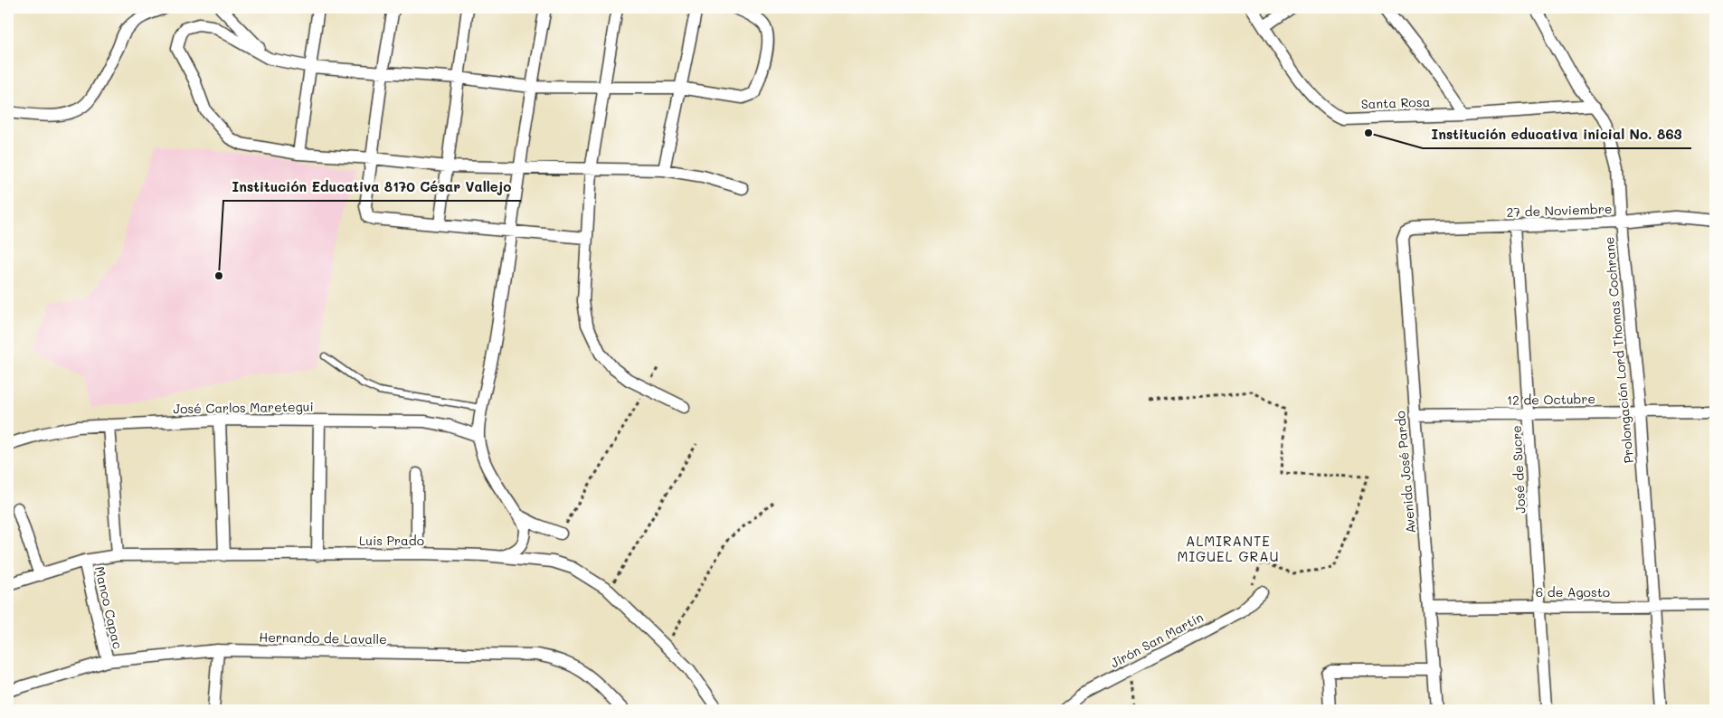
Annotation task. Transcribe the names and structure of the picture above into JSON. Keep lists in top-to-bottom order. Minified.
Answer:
{"streets":{"street":["Santa Rosa","27 de Noviembre","Prolongación Lord Thomas Cochrane","12 de Octubre","José Carlos Maretegui","José de Sucre","Avenida José Pardo","Luis Prado","6 de Agosto","Manco Capac","Hernando de Lavalle","Jirón San Martín"]},"crossings":[["Santa Rosa","Prolongación Lord Thomas Cochrane"],["27 de Noviembre","Prolongación Lord Thomas Cochrane"],["27 de Noviembre","José de Sucre"],["27 de Noviembre","Avenida José Pardo"],["Prolongación Lord Thomas Cochrane","12 de Octubre"],["Prolongación Lord Thomas Cochrane","6 de Agosto"],["12 de Octubre","José de Sucre"],["12 de Octubre","Avenida José Pardo"],["José de Sucre","6 de Agosto"],["Avenida José Pardo","6 de Agosto"],["Luis Prado","Manco Capac"],["Manco Capac","Hernando de Lavalle"]],"districts":["ALMIRANTE MIGUEL GRAU"],"places":["Institución educativa inicial No. 863","Institución Educativa 8170 César Vallejo"]}
